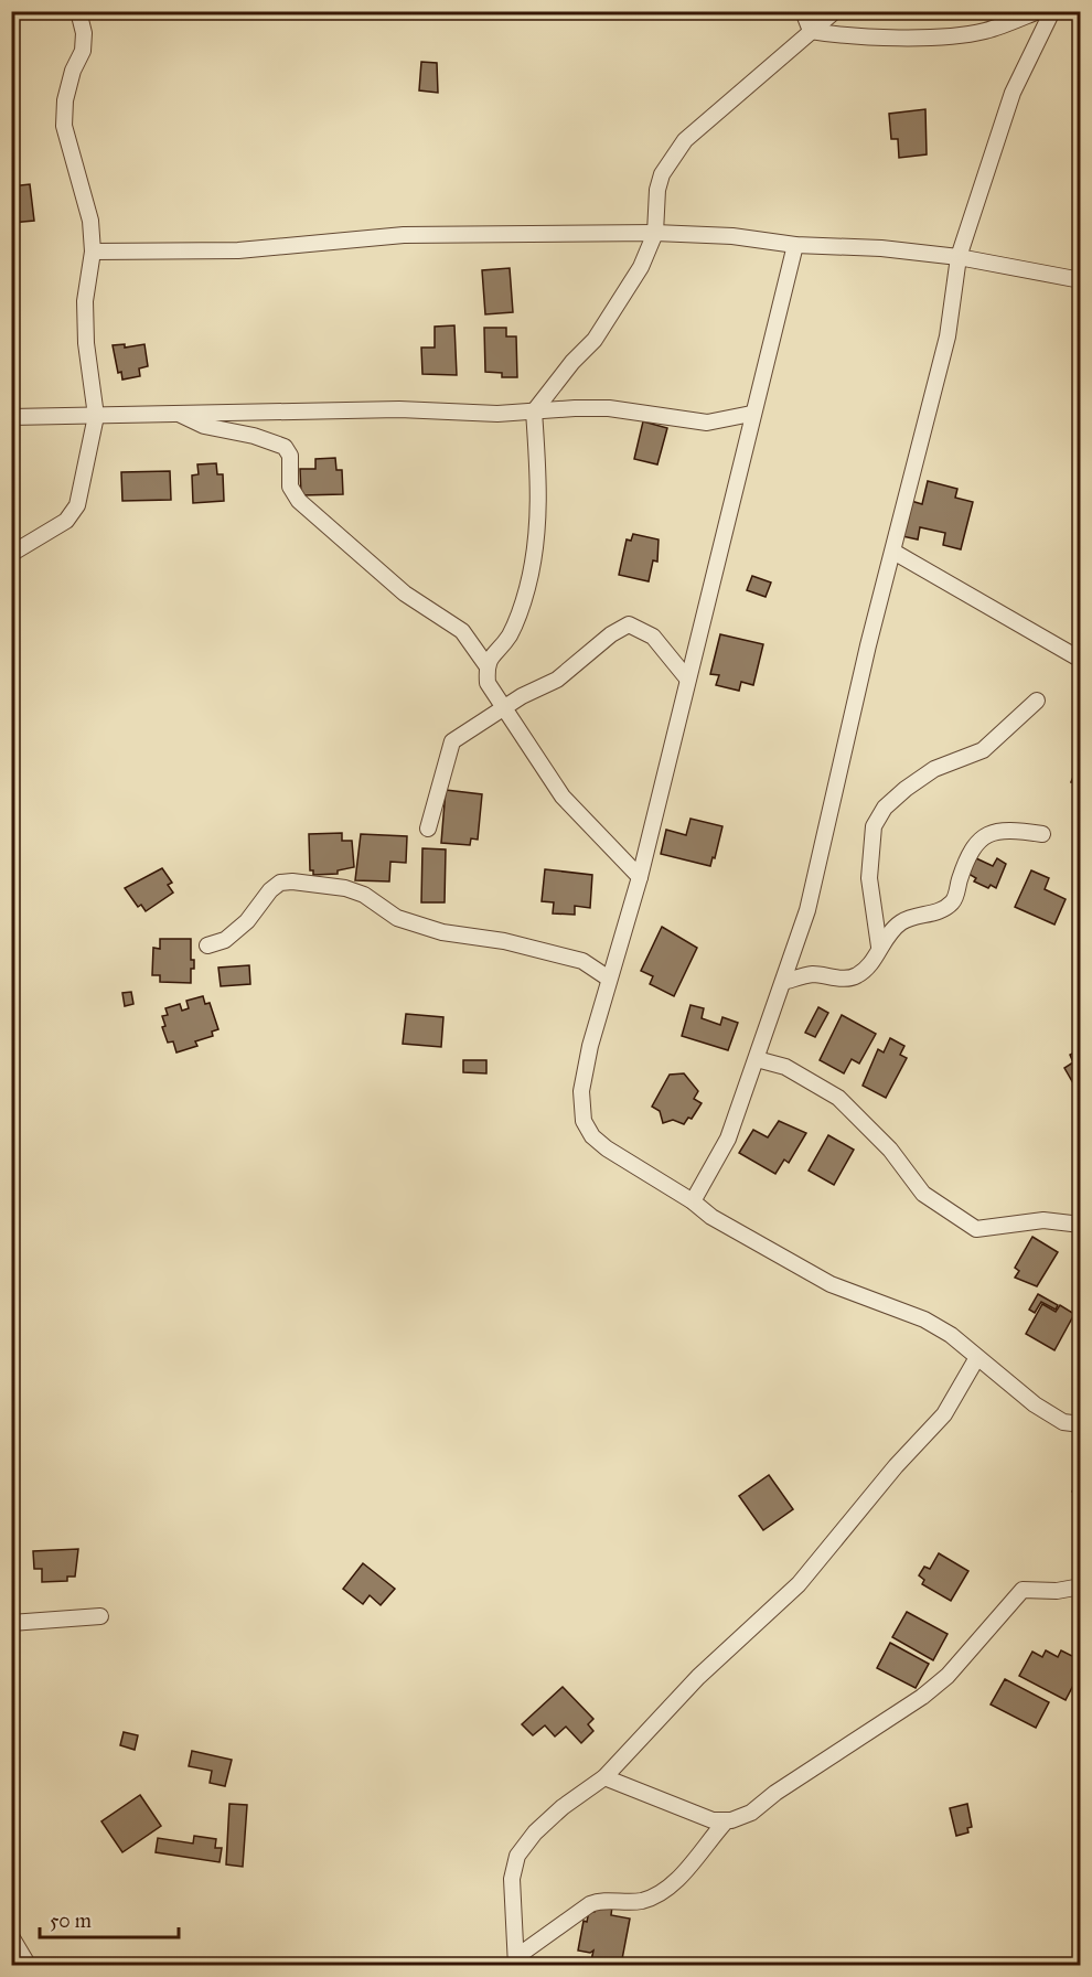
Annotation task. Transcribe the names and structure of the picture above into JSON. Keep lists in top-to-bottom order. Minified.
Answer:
{"scale_bar":"50 m"}
